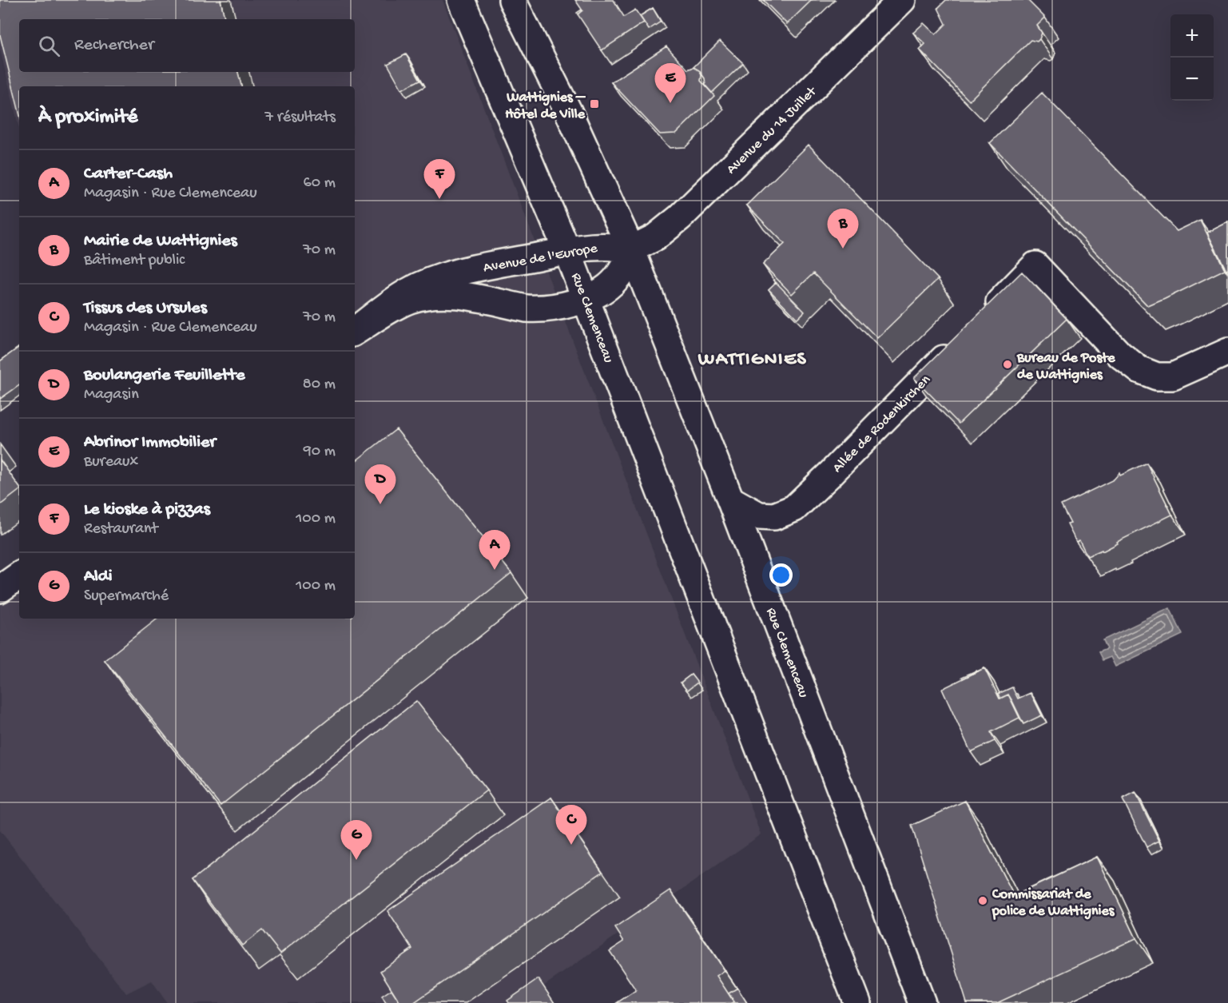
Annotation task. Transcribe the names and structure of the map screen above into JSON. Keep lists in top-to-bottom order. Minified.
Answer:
{"streets":{"main road":["Avenue du 14 Juillet","Avenue de l'Europe","Rue Clemenceau","Allée de Rodenkirchen"]},"crossings":[["Avenue du 14 Juillet","Avenue de l'Europe"],["Avenue du 14 Juillet","Rue Clemenceau"],["Avenue de l'Europe","Rue Clemenceau"],["Rue Clemenceau","Allée de Rodenkirchen"]],"districts":["WATTIGNIES"],"places":{"transit":["Wattignies – Hôtel de Ville"],"other":["Bureau de Poste de Wattignies","Commissariat de police de Wattignies"]},"page":{"map_buttons":["+","−"],"search":"Rechercher","pins":["E","F","B","D","A","C","G"],"heading":["À proximité","7 résultats"],"list":[{"mark":"A","name":"Carter-Cash","note":"Magasin · Rue Clemenceau","value":"60 m"},{"mark":"B","name":"Mairie de Wattignies","note":"Bâtiment public","value":"70 m"},{"mark":"C","name":"Tissus des Ursules","note":"Magasin · Rue Clemenceau","value":"70 m"},{"mark":"D","name":"Boulangerie Feuillette","note":"Magasin","value":"80 m"},{"mark":"E","name":"Abrinor Immobilier","note":"Bureaux","value":"90 m"},{"mark":"F","name":"Le kioske à pizzas","note":"Restaurant","value":"100 m"},{"mark":"G","name":"Aldi","note":"Supermarché","value":"100 m"}]}}
